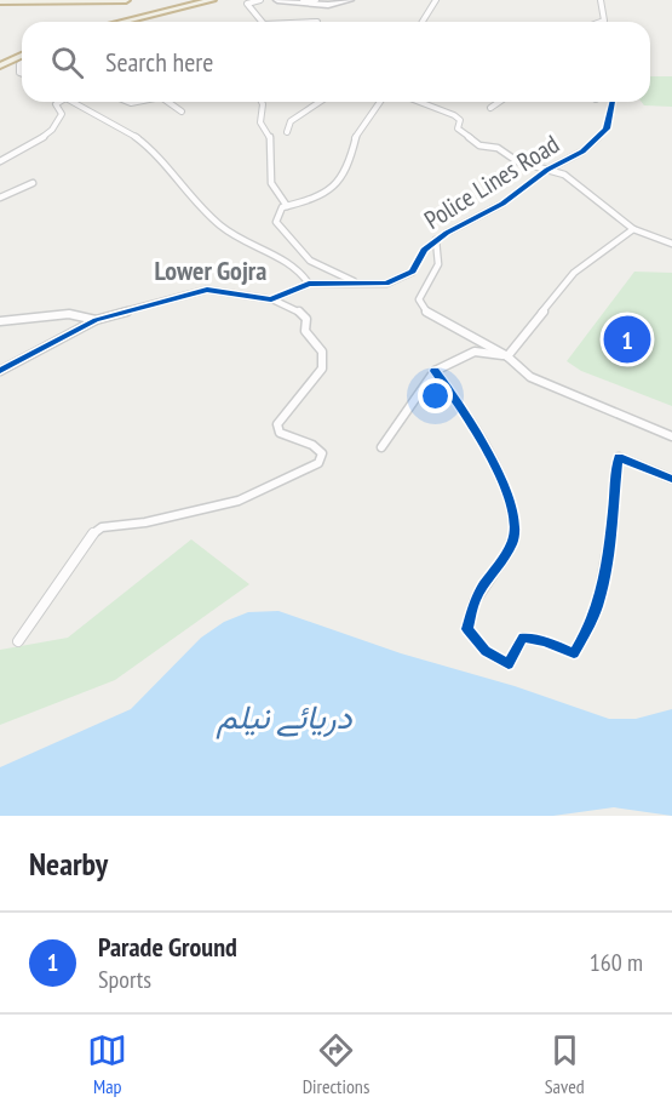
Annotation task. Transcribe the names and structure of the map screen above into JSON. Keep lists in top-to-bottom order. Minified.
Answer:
{"streets":{"street":["Police Lines Road"]},"districts":["Lower Gojra"],"water":["دریائے نیلم"],"page":{"search":"Search here","pins":"1","heading":"Nearby","list":[{"mark":"1","name":"Parade Ground","note":"Sports","value":"160 m"}],"nav":["Map","Directions","Saved"]}}
